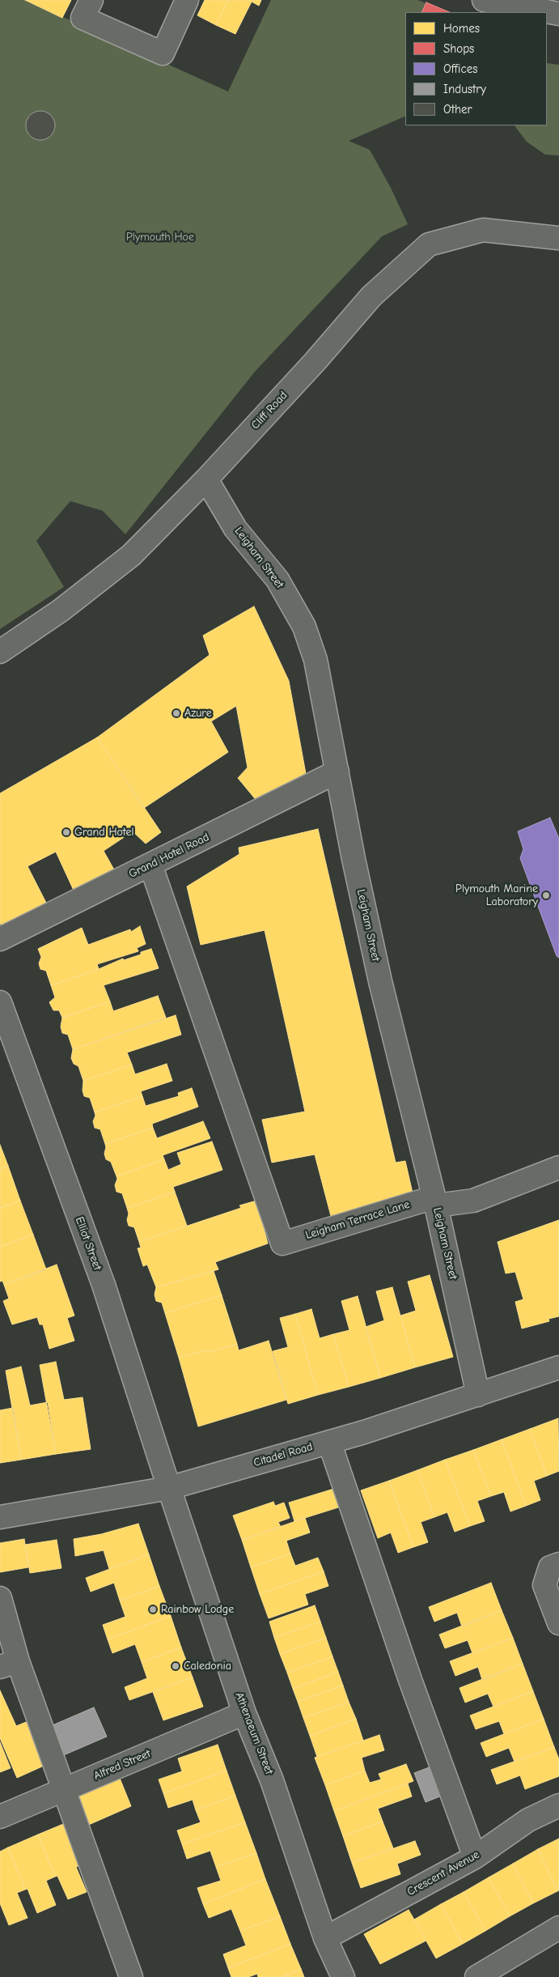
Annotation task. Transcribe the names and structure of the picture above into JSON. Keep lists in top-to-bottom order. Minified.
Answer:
{"streets":{"street":["Cliff Road","Leigham Street","Grand Hotel Road","Leigham Terrace Lane","Elliot Street","Citadel Road","Athenaeum Street","Alfred Street","Crescent Avenue"]},"crossings":[["Cliff Road","Leigham Street"],["Leigham Street","Grand Hotel Road"],["Leigham Street","Leigham Terrace Lane"],["Leigham Street","Citadel Road"],["Grand Hotel Road","Leigham Terrace Lane"],["Elliot Street","Citadel Road"],["Elliot Street","Athenaeum Street"],["Citadel Road","Athenaeum Street"],["Athenaeum Street","Alfred Street"],["Athenaeum Street","Crescent Avenue"]],"parks":["Plymouth Hoe"],"places":["Azure","Grand Hotel","Plymouth Marine Laboratory","Rainbow Lodge","Caledonia"],"legend":["Homes","Shops","Offices","Industry","Other"]}
